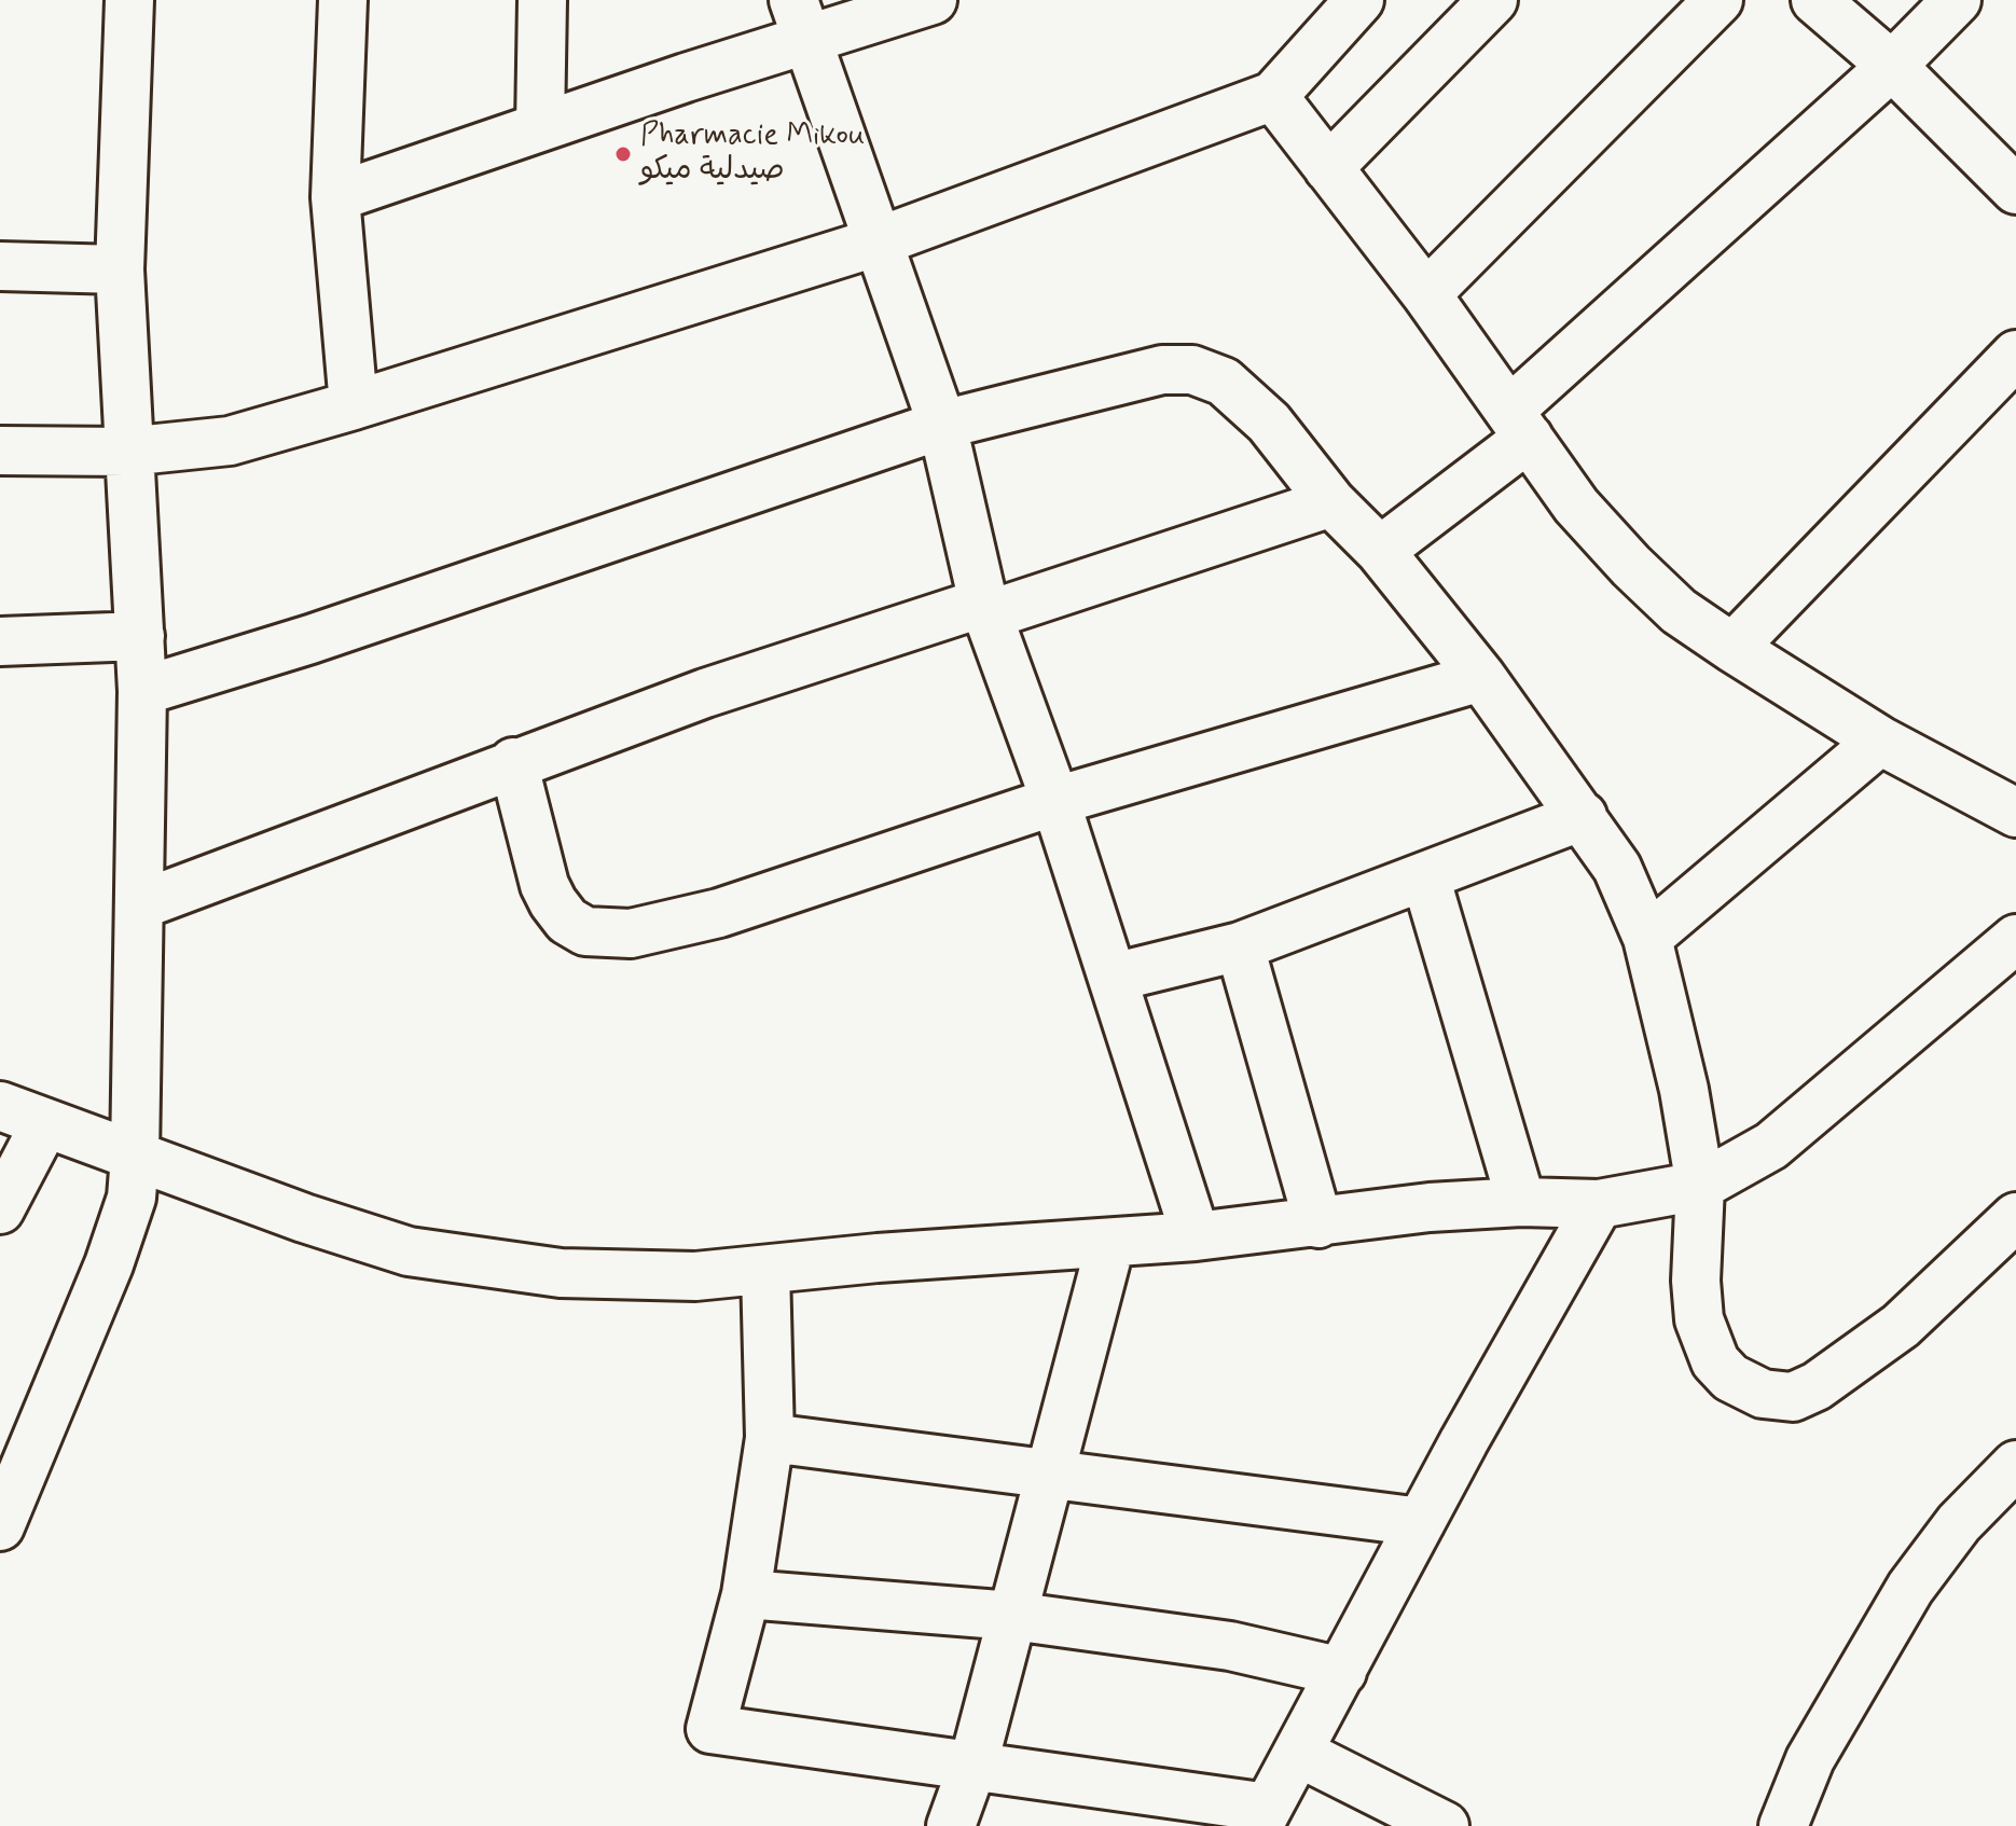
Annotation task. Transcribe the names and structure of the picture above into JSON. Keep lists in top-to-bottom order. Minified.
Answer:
{"places":["Pharmacie Mikou صيدلية ميكو"]}
